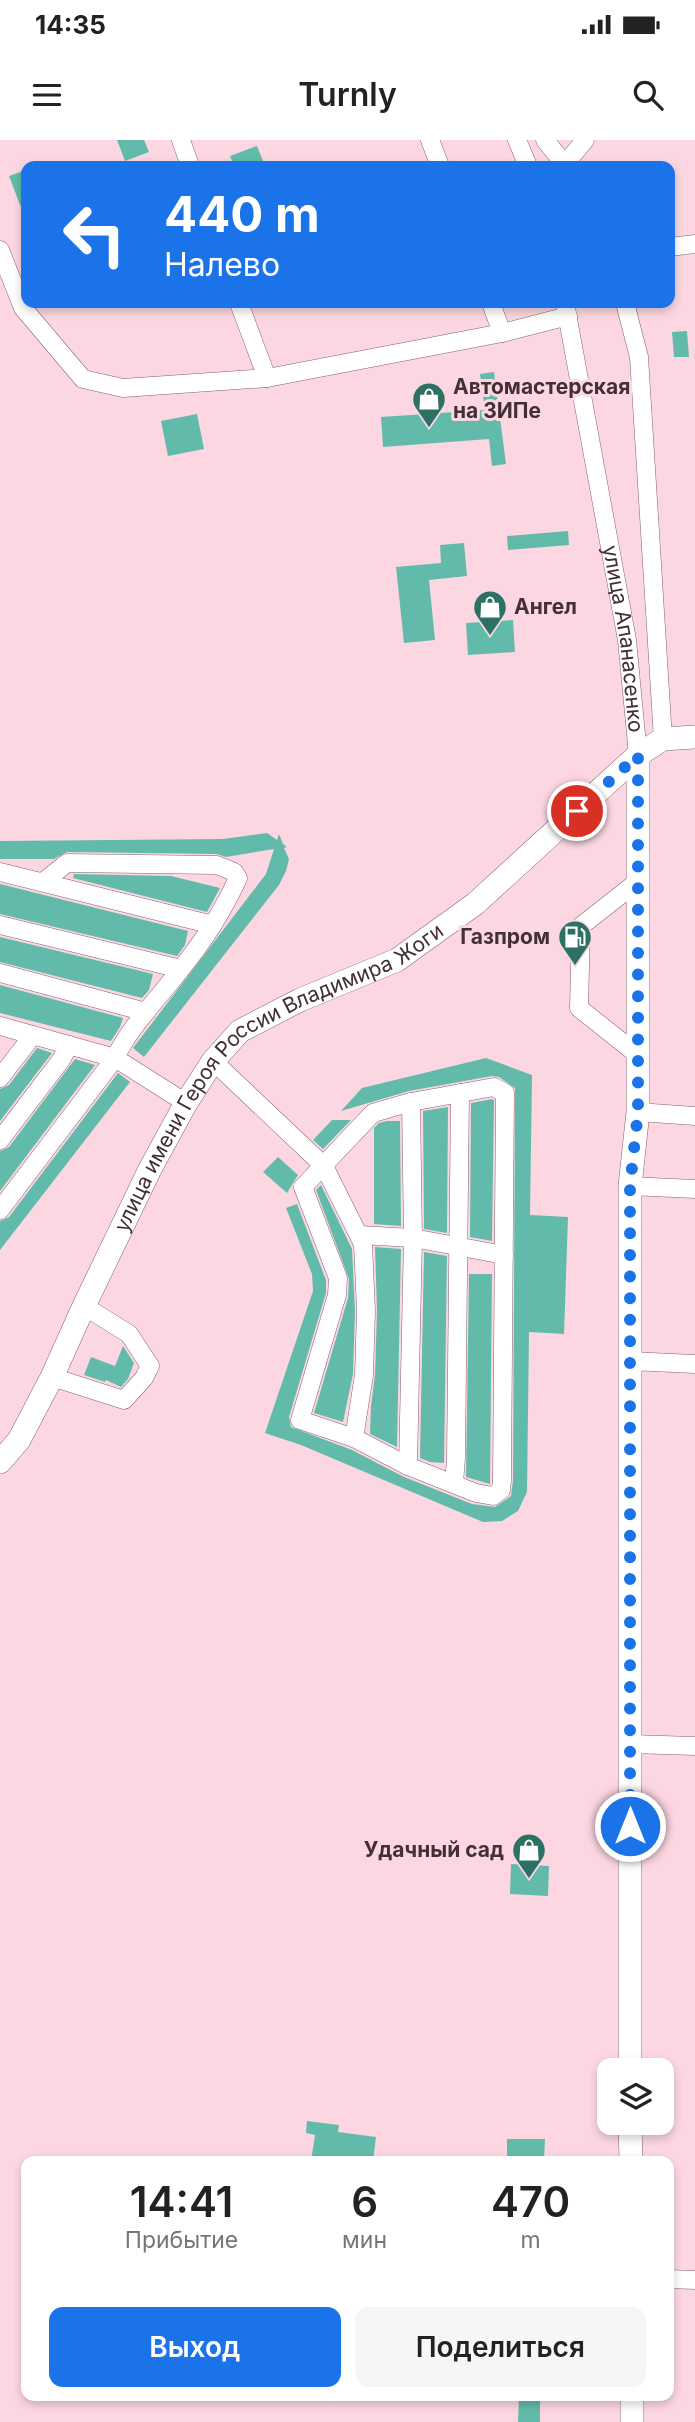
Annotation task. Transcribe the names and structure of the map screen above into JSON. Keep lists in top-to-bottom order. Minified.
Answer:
{"streets":{"main road":["улица Апанасенко","улица имени Героя России Владимира Жоги"]},"crossings":[["улица Апанасенко","улица имени Героя России Владимира Жоги"]],"places":{"shop":["Автомастерская на ЗИПе","Ангел","Удачный сад"],"fuel station":["Газпром"]},"page":{"status":"14:35","header":"Turnly","turn":["440 m","Налево"],"eta":["14:41","Прибытие","6","мин","470","m"],"buttons":["Выход","Поделиться"]}}
